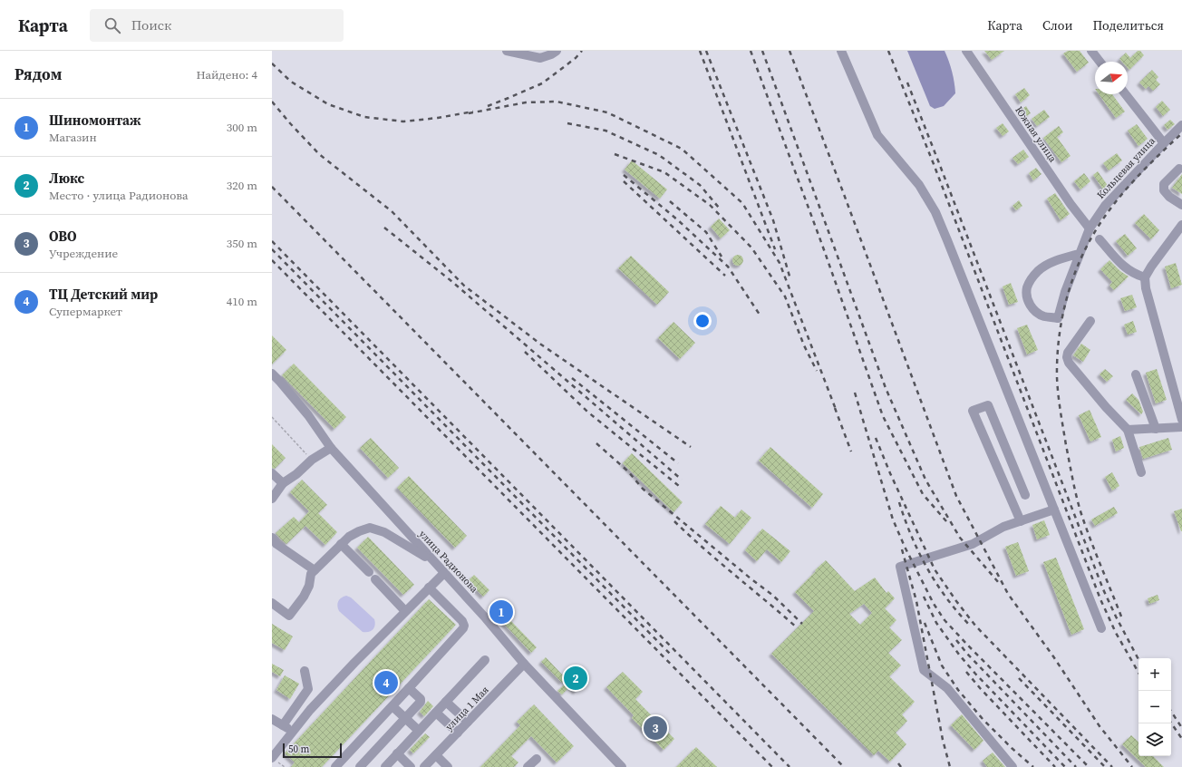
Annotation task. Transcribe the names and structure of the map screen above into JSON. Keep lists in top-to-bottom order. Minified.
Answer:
{"streets":{"street":["Южная улица","Кольцевая улица","улица Радионова","улица 1 Мая"]},"crossings":[["Южная улица","Кольцевая улица"],["улица Радионова","улица 1 Мая"]],"scale_bar":"50 m","north":"right","page":{"header":"Карта","search":"Поиск","nav":["Карта","Слои","Поделиться"],"heading":["Рядом","Найдено: 4"],"list":[{"mark":"1","name":"Шиномонтаж","note":"Магазин","value":"300 m"},{"mark":"2","name":"Люкс","note":"Место · улица Радионова","value":"320 m"},{"mark":"3","name":"OBO","note":"Учреждение","value":"350 m"},{"mark":"4","name":"ТЦ Детский мир","note":"Супермаркет","value":"410 m"}],"pins":["1","2","4","3"],"map_buttons":["+","−"],"scale":"50 m"}}
